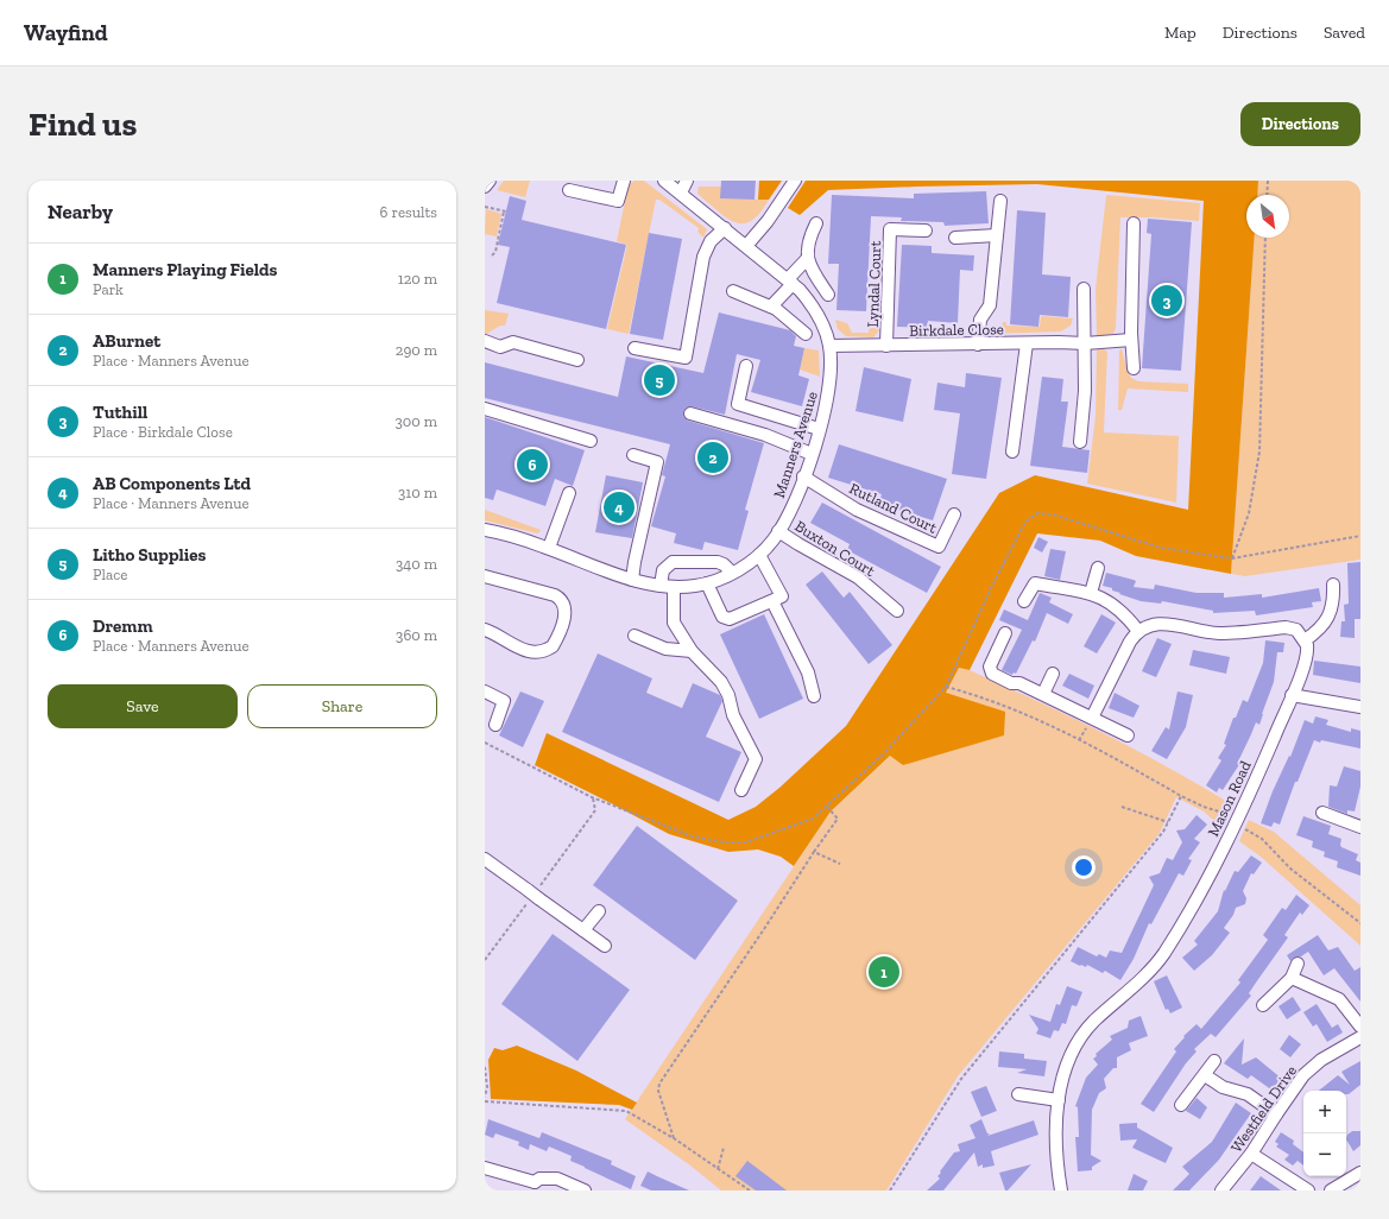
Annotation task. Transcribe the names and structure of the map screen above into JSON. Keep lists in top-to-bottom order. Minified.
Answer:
{"streets":{"street":["Lyndal Court","Birkdale Close","Manners Avenue","Rutland Court","Buxton Court","Mason Road","Westfield Drive"]},"crossings":[["Lyndal Court","Birkdale Close"],["Birkdale Close","Manners Avenue"],["Manners Avenue","Rutland Court"],["Manners Avenue","Buxton Court"]],"north":"bottom right","page":{"header":"Wayfind","nav":["Map","Directions","Saved"],"buttons":["Directions",["Save","Share"]],"title":"Find us","heading":["Nearby","6 results"],"list":[{"mark":"1","name":"Manners Playing Fields","note":"Park","value":"120 m"},{"mark":"2","name":"ABurnet","note":"Place · Manners Avenue","value":"290 m"},{"mark":"3","name":"Tuthill","note":"Place · Birkdale Close","value":"300 m"},{"mark":"4","name":"AB Components Ltd","note":"Place · Manners Avenue","value":"310 m"},{"mark":"5","name":"Litho Supplies","note":"Place","value":"340 m"},{"mark":"6","name":"Dremm","note":"Place · Manners Avenue","value":"360 m"}],"pins":["3","5","2","6","4","1"],"map_buttons":["+","−"]}}
